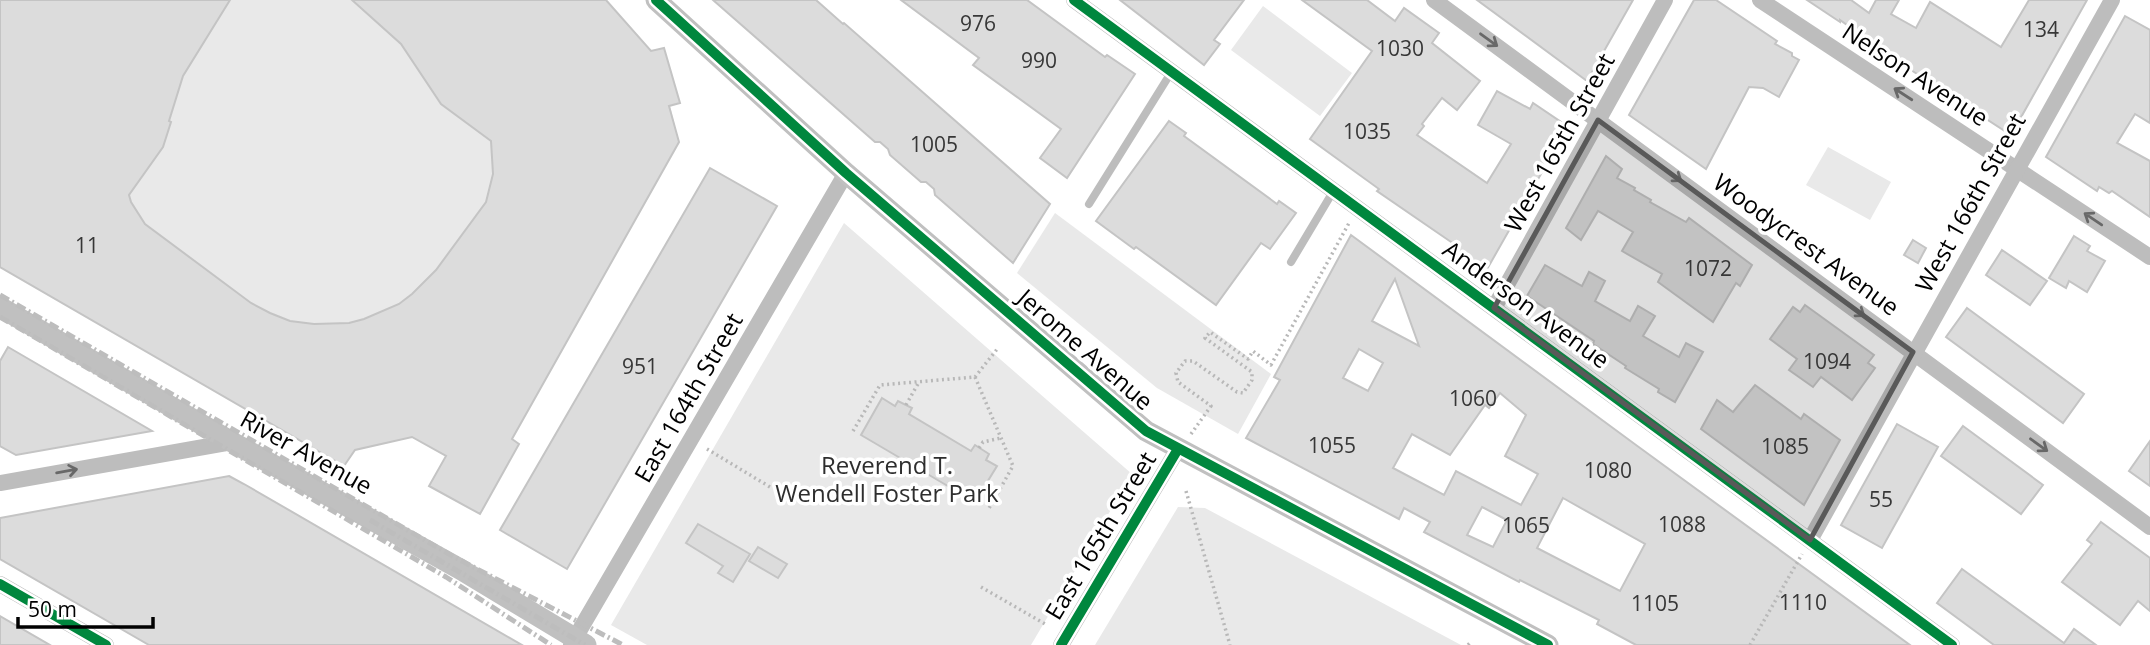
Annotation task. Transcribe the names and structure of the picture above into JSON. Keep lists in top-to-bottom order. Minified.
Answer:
{"streets":{"main road":["Jerome Avenue","River Avenue"],"street":["Nelson Avenue","West 165th Street","West 166th Street","Woodycrest Avenue","Anderson Avenue","East 164th Street","East 165th Street"]},"crossings":[["Nelson Avenue","West 166th Street"],["West 165th Street","Woodycrest Avenue"],["West 165th Street","Anderson Avenue"],["West 166th Street","Woodycrest Avenue"],["West 166th Street","Anderson Avenue"],["Jerome Avenue","East 164th Street"],["Jerome Avenue","East 165th Street"],["East 164th Street","River Avenue"]],"one_way":["Nelson Avenue","Woodycrest Avenue"],"parks":["Reverend T. Wendell Foster Park"],"house_numbers":["976","134","1030","990","1035","1005","11","1072","1094","951","1060","1055","1085","1080","55","1088","1065","1110","1105"],"scale_bar":"50 m"}
